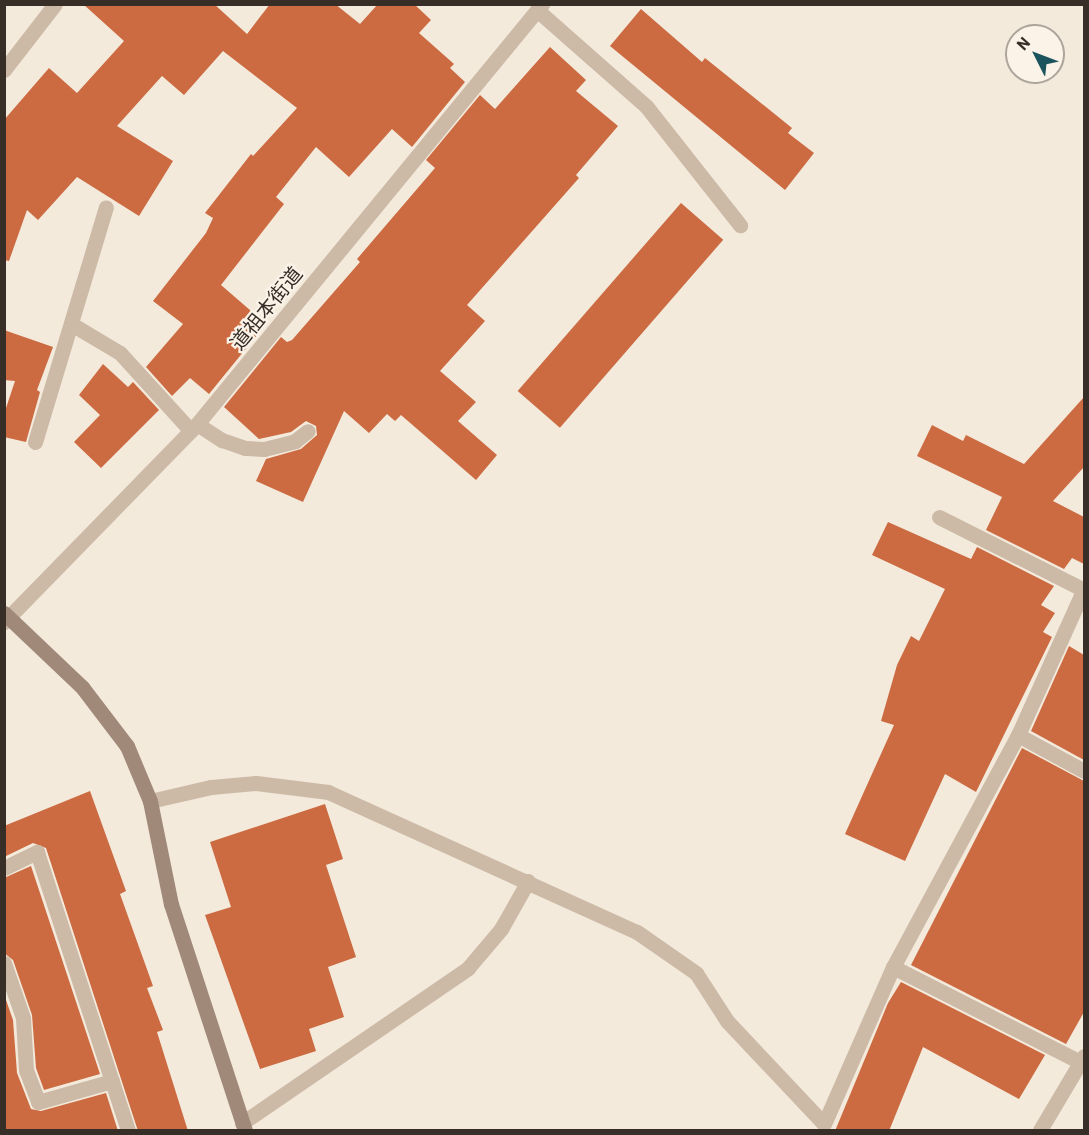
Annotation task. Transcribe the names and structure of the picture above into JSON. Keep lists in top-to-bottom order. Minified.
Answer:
{"streets":{"street":["道祖本街道"]},"north":"top left"}
